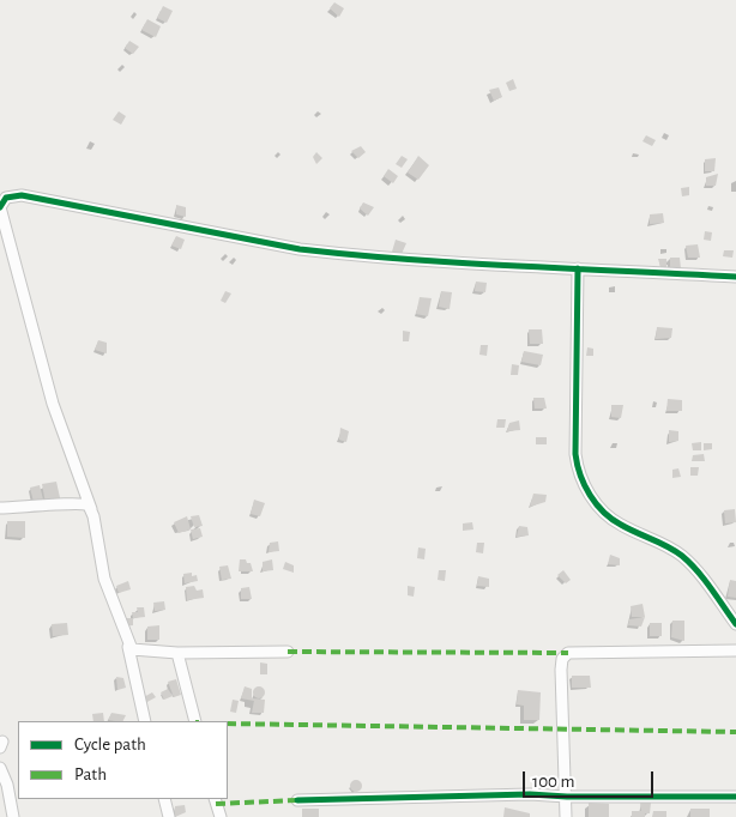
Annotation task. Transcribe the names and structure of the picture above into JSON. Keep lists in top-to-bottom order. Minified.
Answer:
{"legend":["Cycle path","Path"],"scale_bar":"100 m"}
